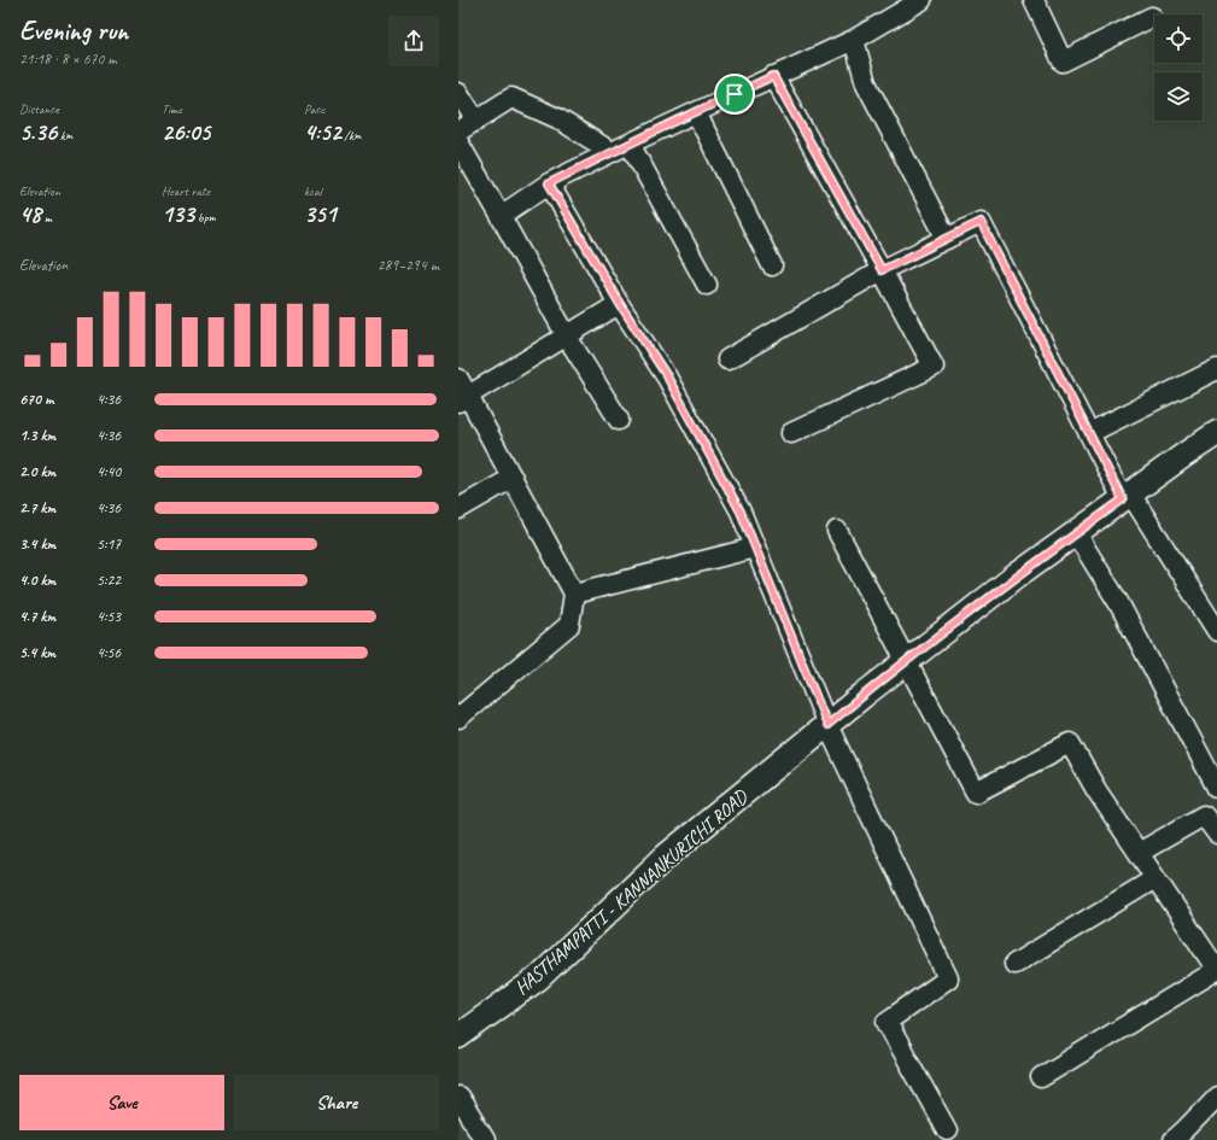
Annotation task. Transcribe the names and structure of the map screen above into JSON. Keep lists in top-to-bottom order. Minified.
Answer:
{"streets":{"main road":["HASTHAMPATTI - KANNANKURICHI ROAD"]},"page":{"heading":["Evening run","21:18 · 8 × 670 m"],"stats":[["Distance","5.36 km"],["Time","26:05"],["Pace","4:52 /km"],["Elevation","48 m"],["Heart rate","133 bpm"],["kcal","351"]],"chart":["Elevation","289–294 m"],"list":[{"name":"670 m","note":"4:36"},{"name":"1.3 km","note":"4:36"},{"name":"2.0 km","note":"4:40"},{"name":"2.7 km","note":"4:36"},{"name":"3.4 km","note":"5:17"},{"name":"4.0 km","note":"5:22"},{"name":"4.7 km","note":"4:53"},{"name":"5.4 km","note":"4:56"}],"buttons":["Save","Share"]}}
